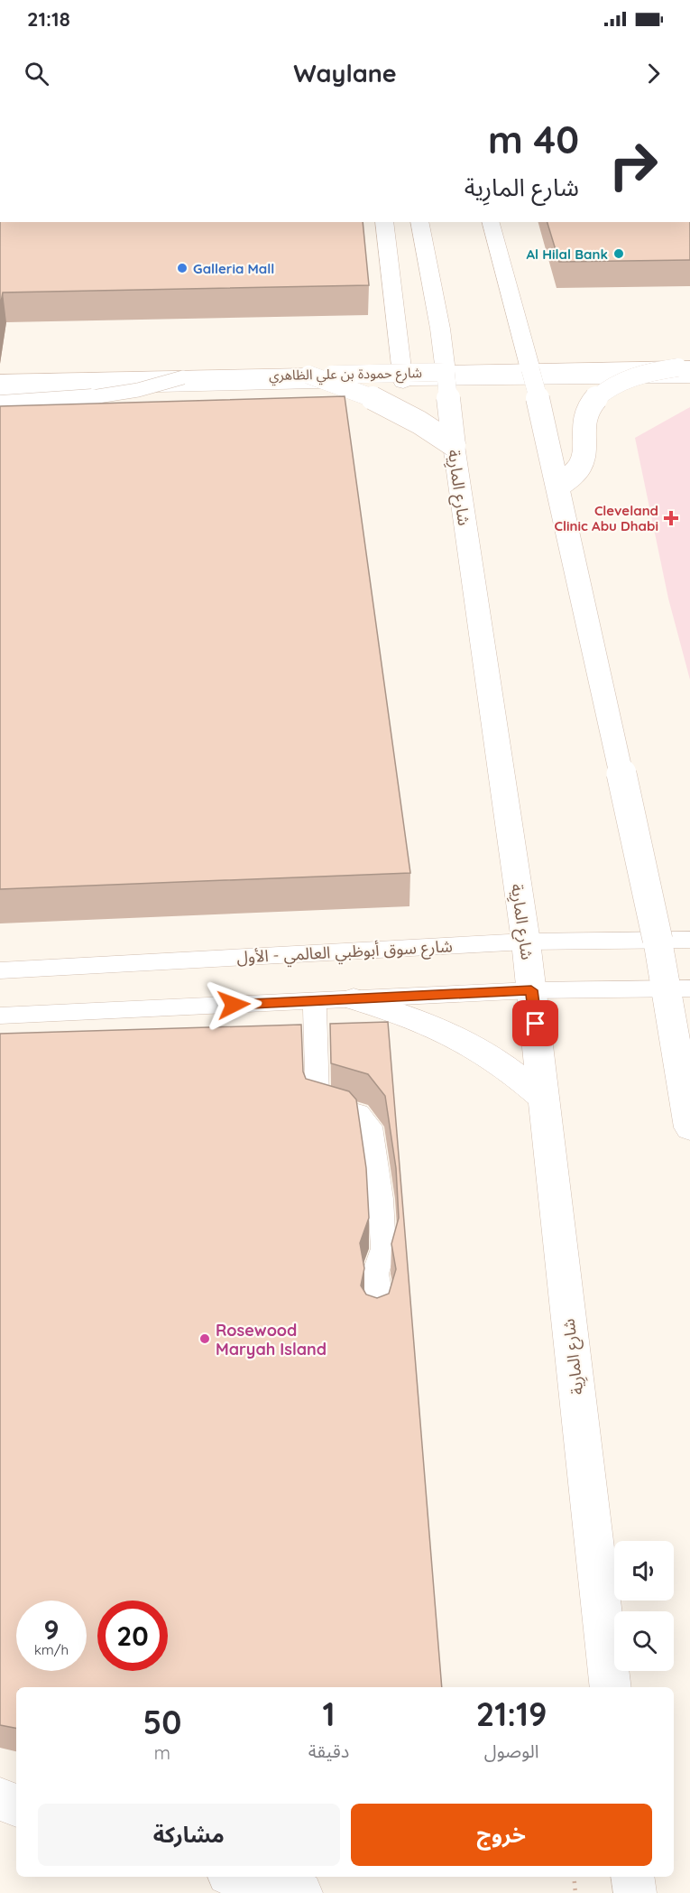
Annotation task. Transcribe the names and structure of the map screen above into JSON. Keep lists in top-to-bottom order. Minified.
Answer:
{"streets":{"street":["شارع حمودة بن علي الظاهري","شارع المارِية"],"lane":["شارع سوق أبوظبي العالمي - الأول"]},"crossings":[["شارع حمودة بن علي الظاهري","شارع المارِية"],["شارع المارِية","شارع سوق أبوظبي العالمي - الأول"]],"places":{"other":["Al Hilal Bank","Galleria Mall","Rosewood Maryah Island"],"health":["Cleveland Clinic Abu Dhabi"]},"page":{"status":"21:18","header":"Waylane","turn":["40 m","شارع المارِية"],"speed":"9 km/h","limit":"20","eta":["21:19","الوصول","1","دقيقة","50","m"],"buttons":["خروج","مشاركة"]}}
